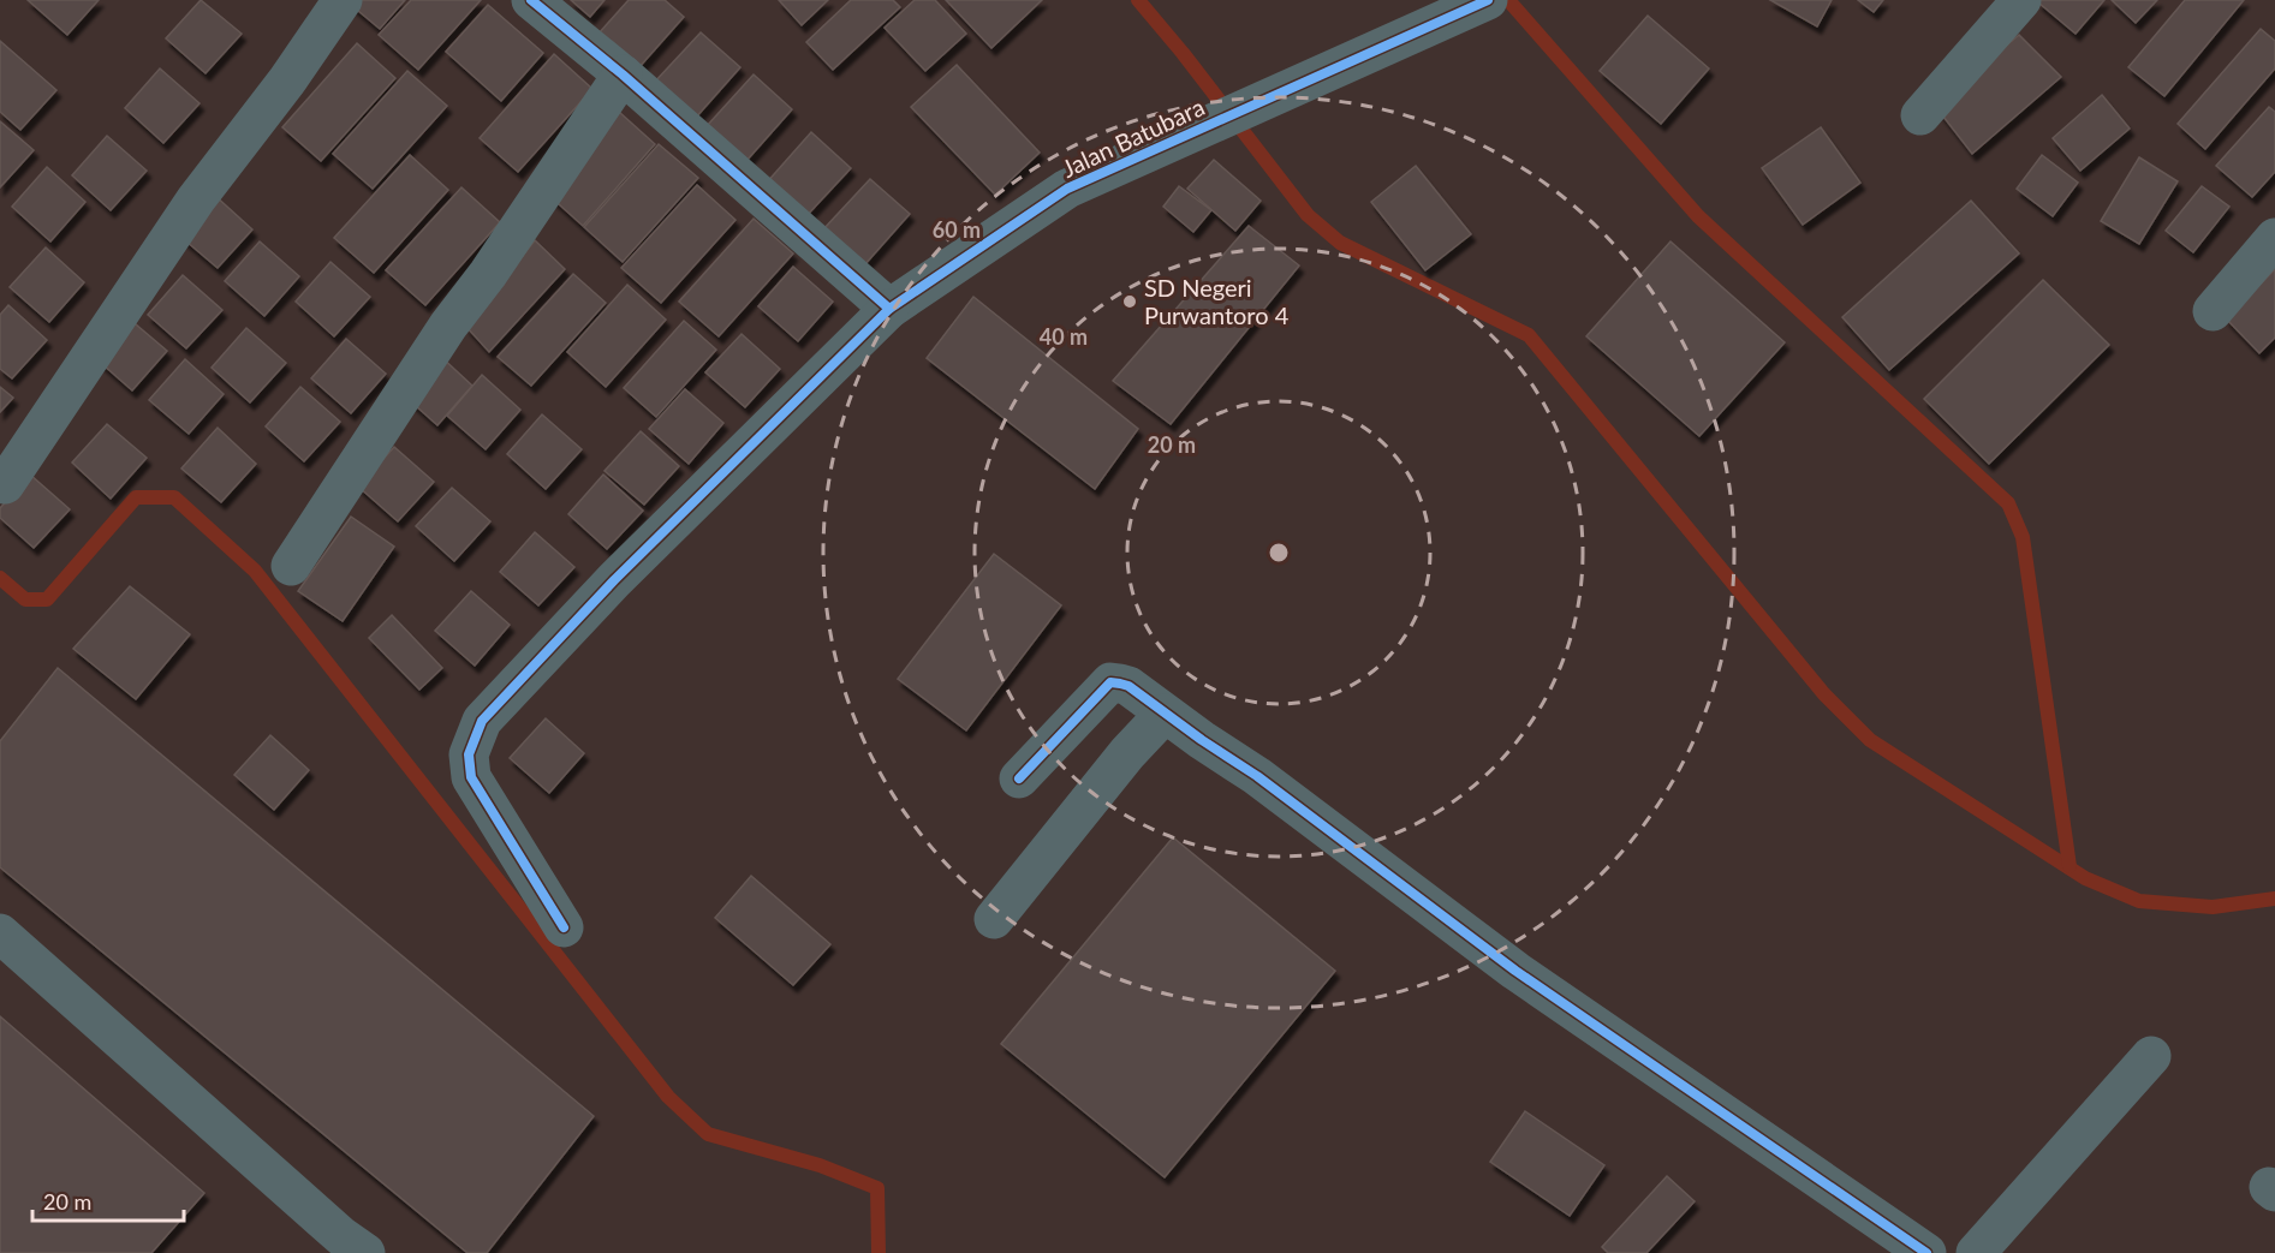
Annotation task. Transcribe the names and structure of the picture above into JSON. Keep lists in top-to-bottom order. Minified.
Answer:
{"streets":{"street":["Jalan Batubara"]},"places":["SD Negeri Purwantoro 4"],"scale_bar":"20 m","rings":["60 m","40 m","20 m"]}
